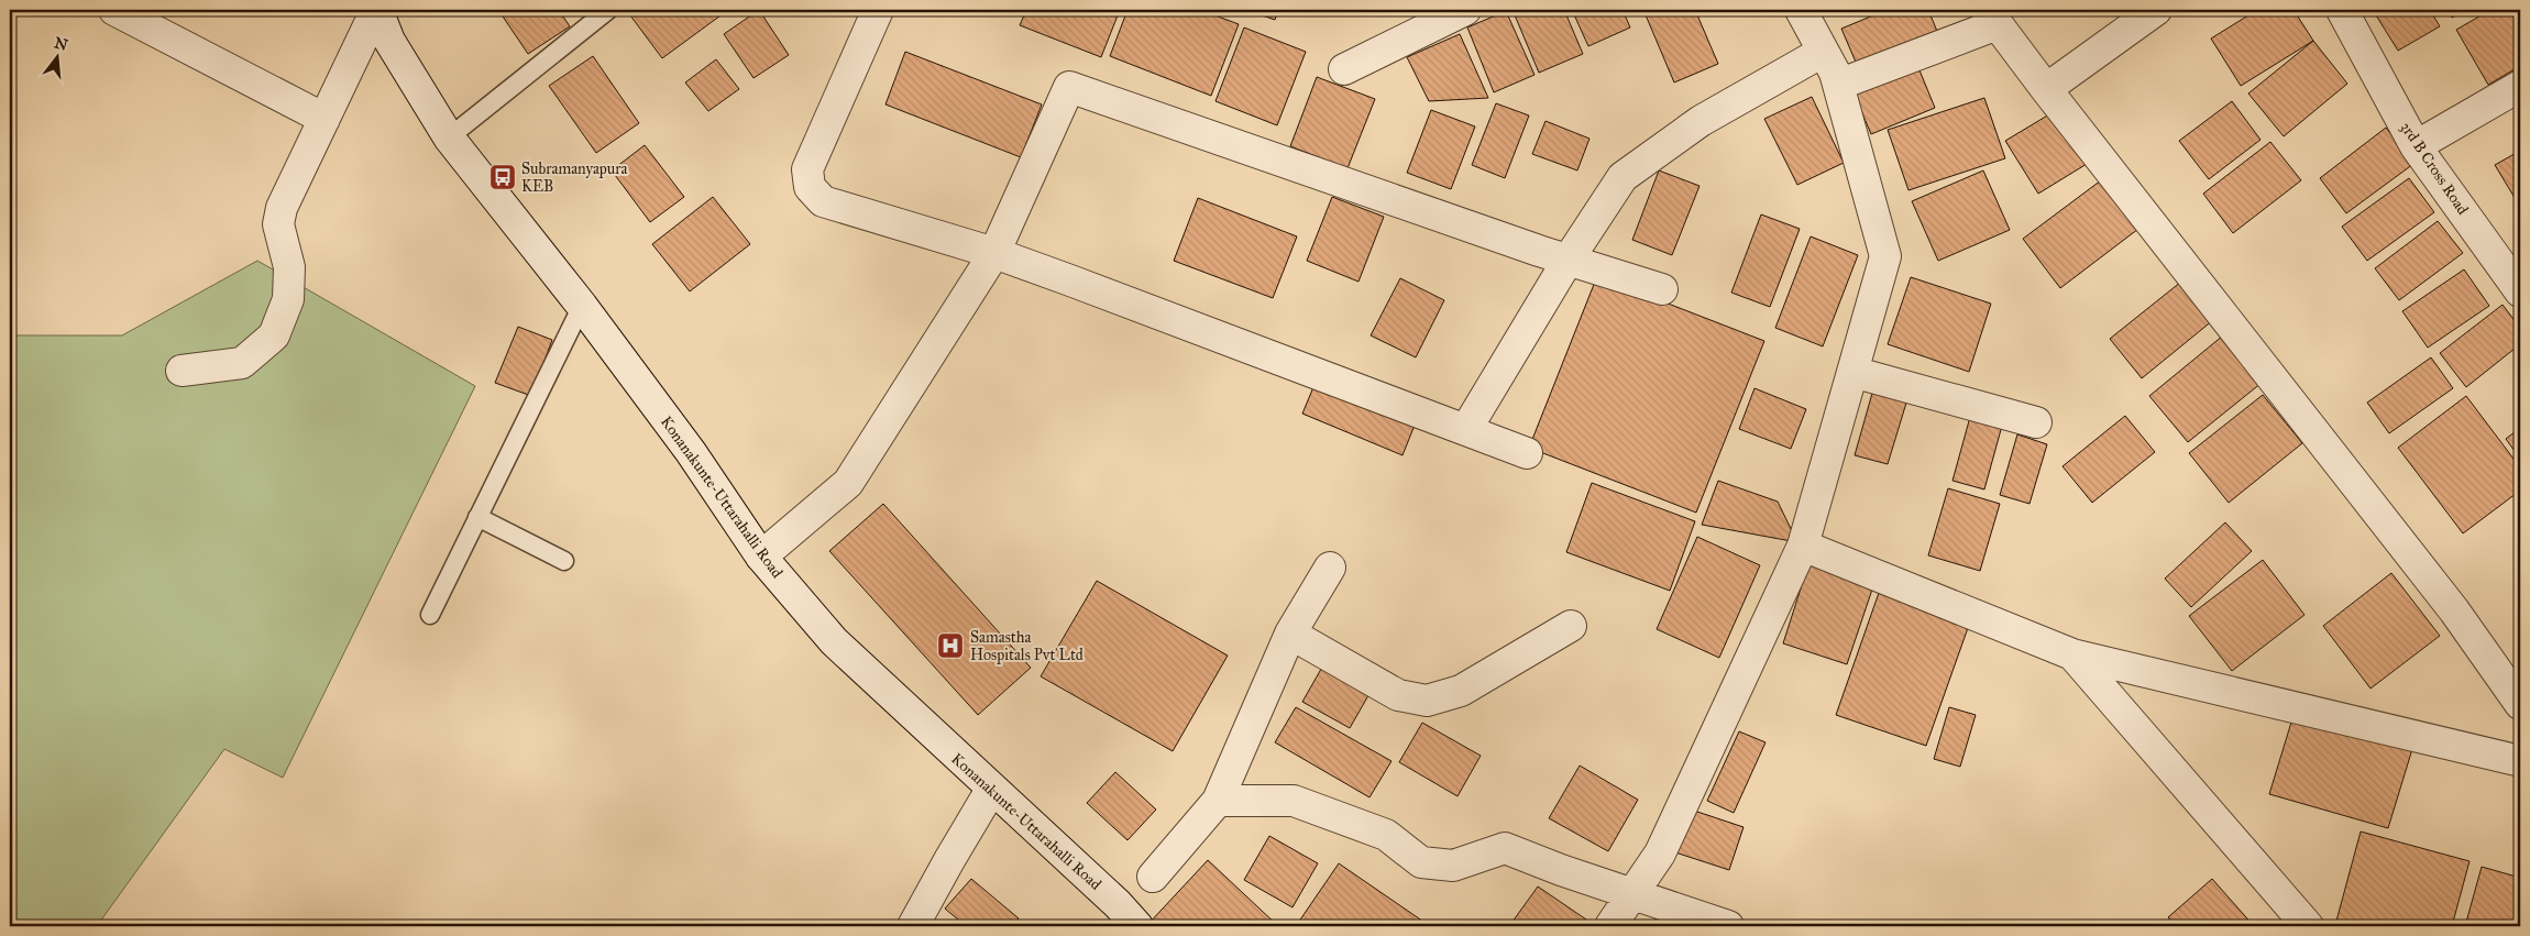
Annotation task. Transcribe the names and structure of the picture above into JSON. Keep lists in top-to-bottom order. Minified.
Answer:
{"streets":{"street":["3rd B Cross Road","Konanakunte-Uttarahalli Road"]},"places":{"bus stop":["Subramanyapura KEB"],"hospital":["Samastha Hospitals Pvt Ltd"]},"north":"top"}
